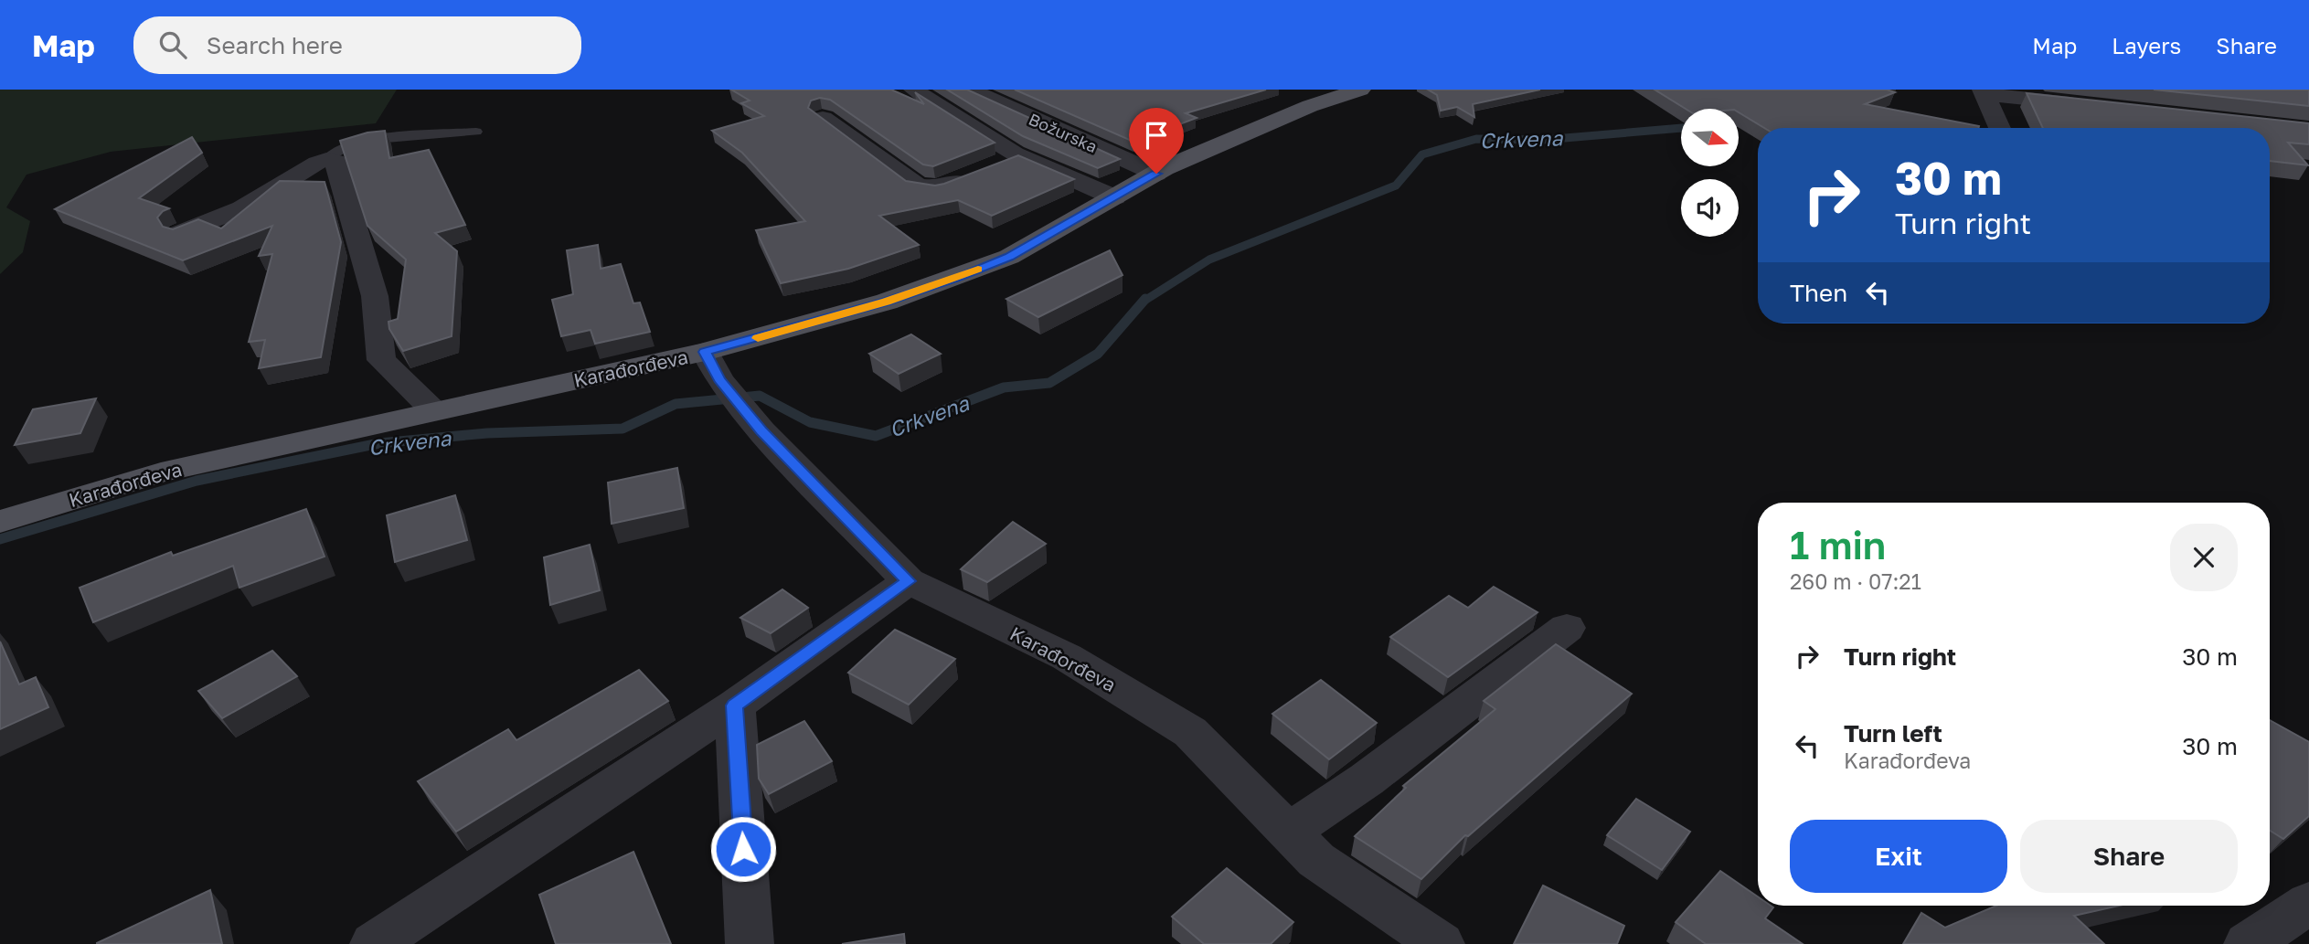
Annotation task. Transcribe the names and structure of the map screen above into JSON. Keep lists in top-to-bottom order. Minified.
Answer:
{"streets":{"main road":["Karađorđeva"],"street":["Božurska"]},"water":["Crkvena"],"north":"right","page":{"header":"Map","search":"Search here","nav":["Map","Layers","Share"],"turn":["30 m","Turn right"],"then":"Then","heading":["1 min","260 m · 07:21"],"list":[{"name":"Turn right","value":"30 m"},{"name":"Turn left","note":"Karađorđeva","value":"30 m"}],"buttons":["Exit","Share"]}}
